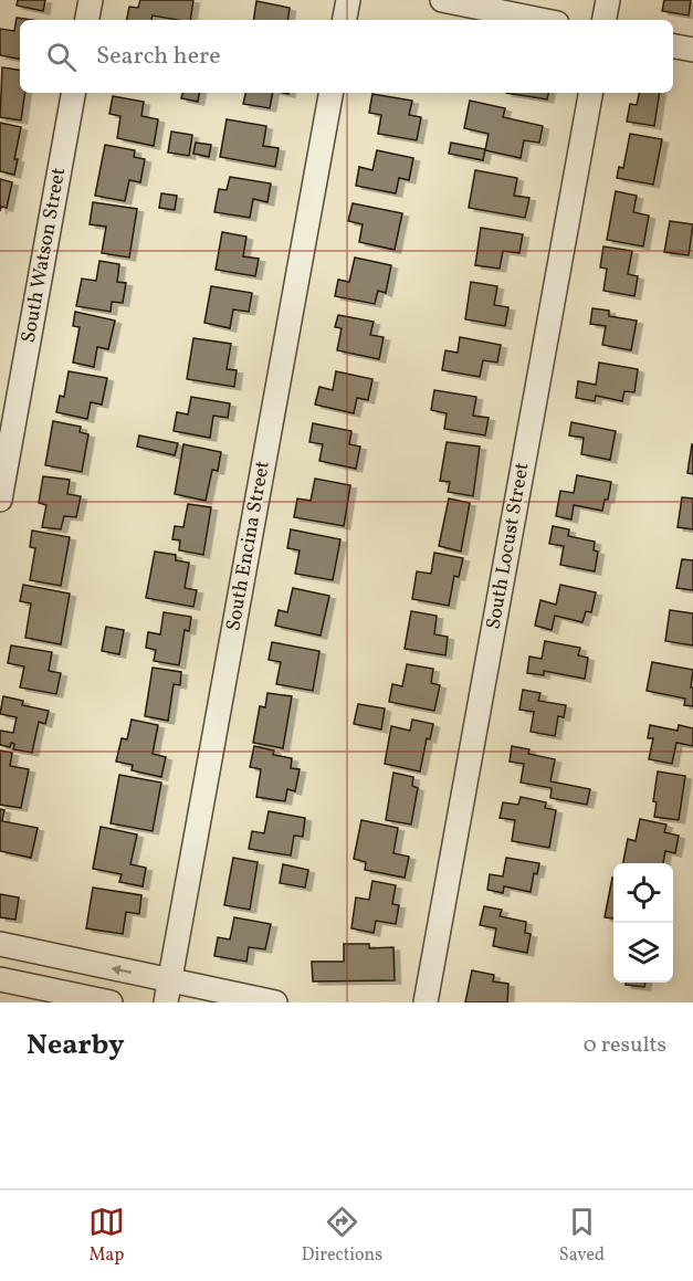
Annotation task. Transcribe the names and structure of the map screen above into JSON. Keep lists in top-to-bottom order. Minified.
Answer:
{"streets":{"street":["South Watson Street","South Encina Street","South Locust Street"]},"page":{"search":"Search here","heading":["Nearby","0 results"],"nav":["Map","Directions","Saved"]}}
